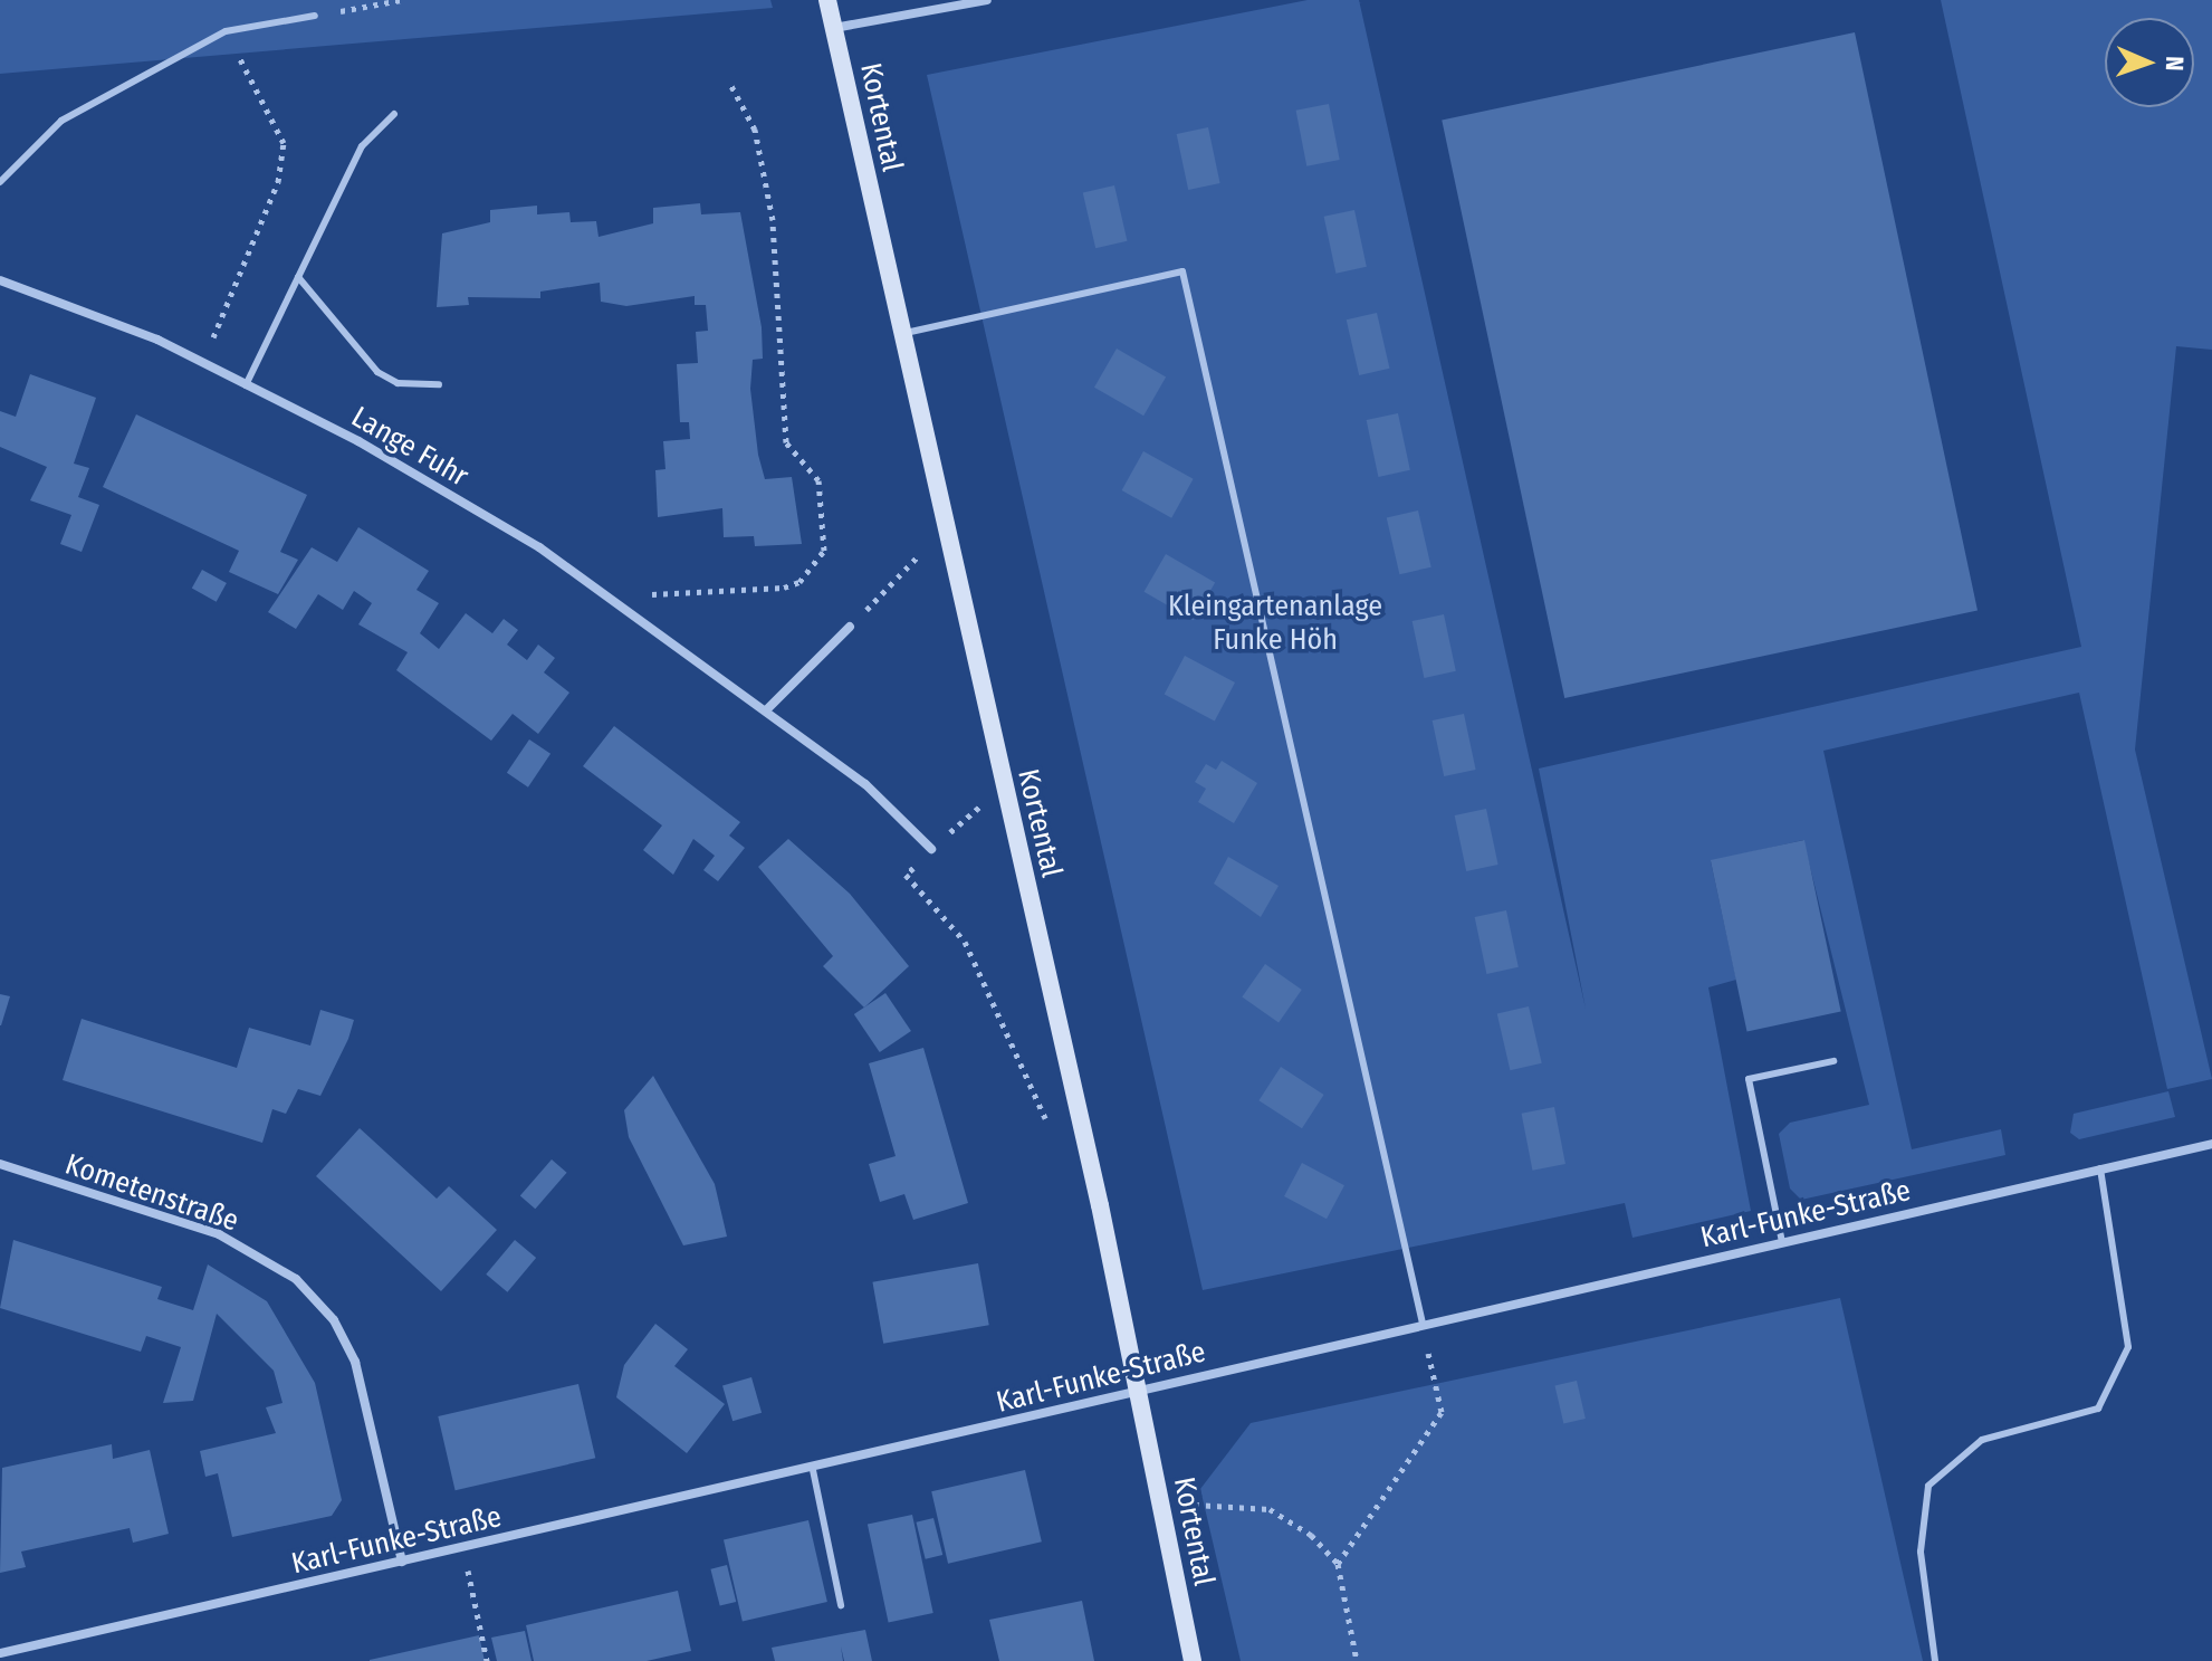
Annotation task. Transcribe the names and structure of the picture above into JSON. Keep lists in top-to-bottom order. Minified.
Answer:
{"streets":{"street":["Kortental","Lange Fuhr","Kometenstraße","Karl-Funke-Straße"]},"crossings":[["Kortental","Karl-Funke-Straße"],["Kometenstraße","Karl-Funke-Straße"]],"parks":["Kleingartenanlage Funke Höh"],"north":"right"}
